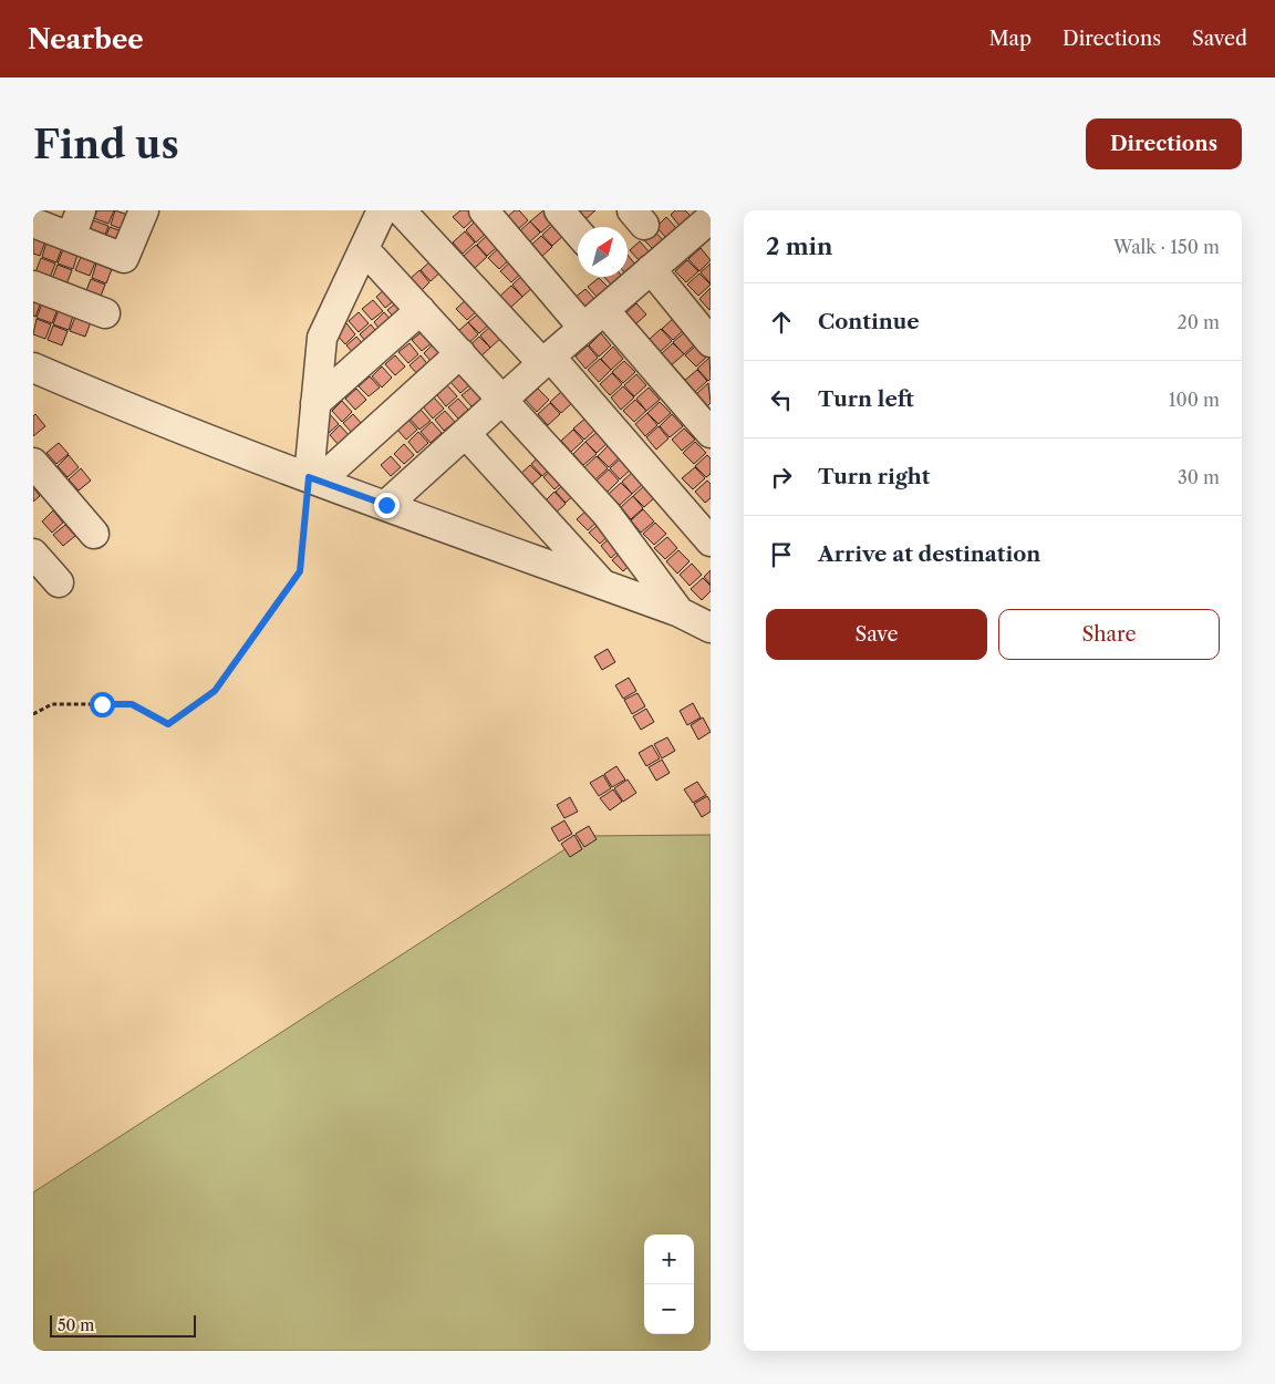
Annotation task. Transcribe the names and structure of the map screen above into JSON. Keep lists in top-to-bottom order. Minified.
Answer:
{"scale_bar":"50 m","north":"top right","page":{"header":"Nearbee","nav":["Map","Directions","Saved"],"buttons":["Directions",["Save","Share"]],"title":"Find us","heading":["2 min","Walk · 150 m"],"list":[["Continue","20 m"],["Turn left","100 m"],["Turn right","30 m"],"Arrive at destination"],"map_buttons":["+","−"],"scale":"50 m"}}
